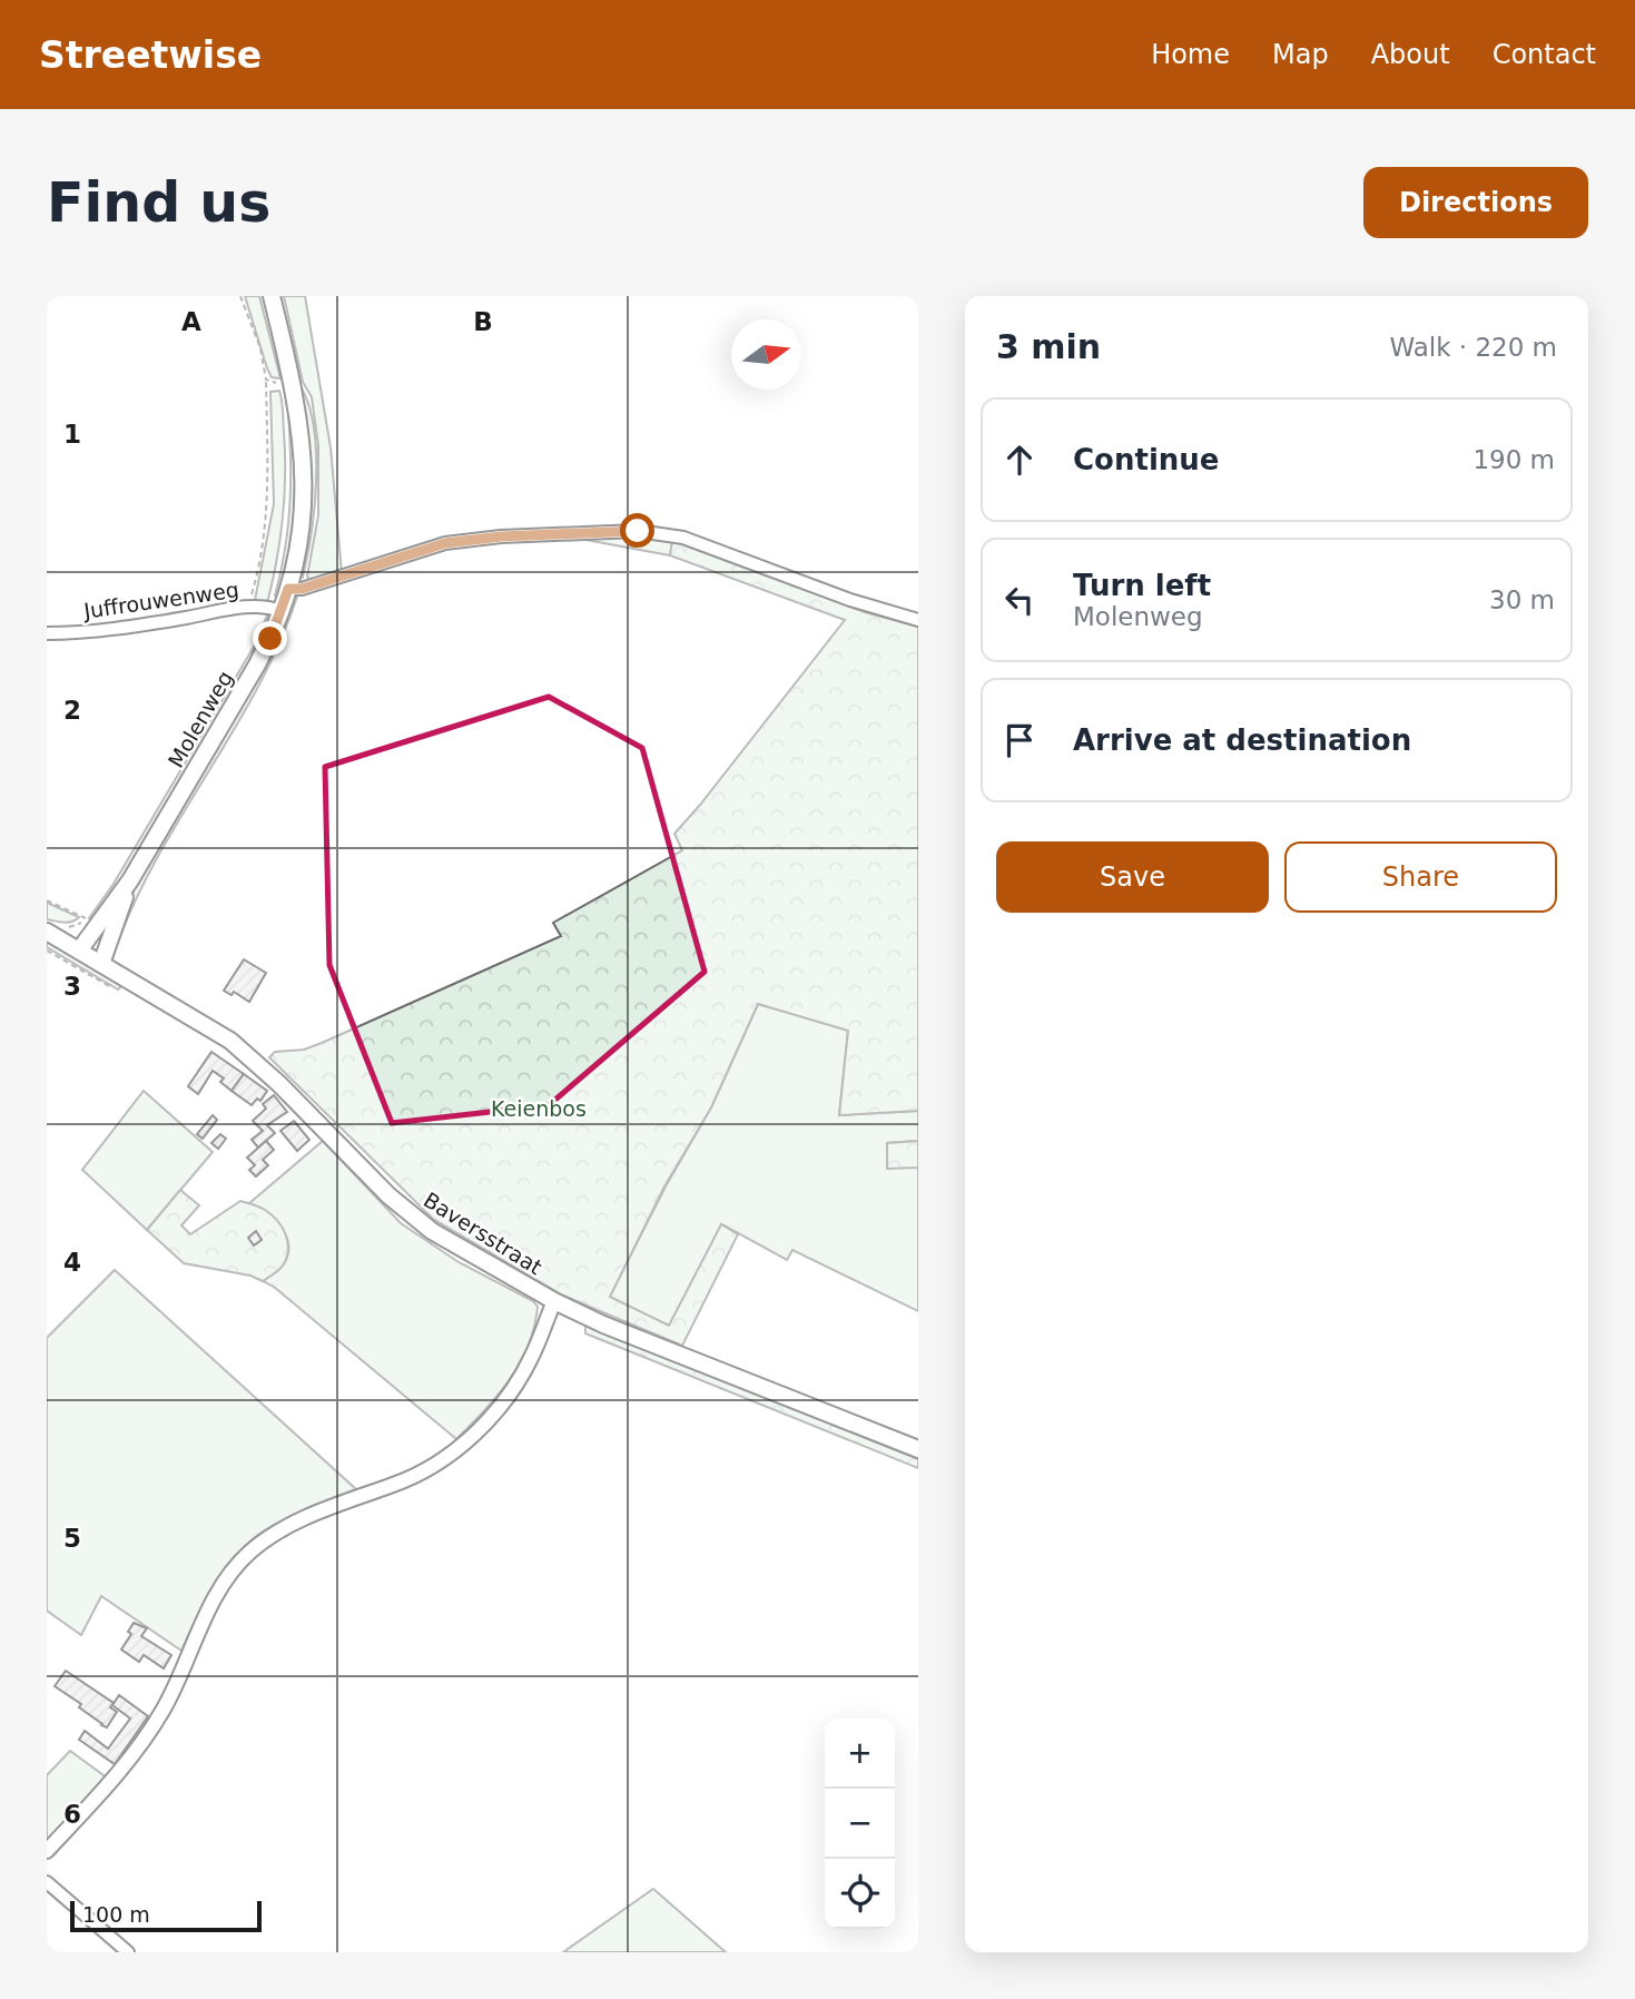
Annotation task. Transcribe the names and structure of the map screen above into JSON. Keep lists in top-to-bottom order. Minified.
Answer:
{"streets":{"main road":["Molenweg","Baversstraat"],"street":["Juffrouwenweg"]},"crossings":[["Juffrouwenweg","Molenweg"],["Molenweg","Baversstraat"]],"parks":["Keienbos"],"scale_bar":"100 m","north":"right","page":{"header":"Streetwise","nav":["Home","Map","About","Contact"],"buttons":["Directions",["Save","Share"]],"title":"Find us","heading":["3 min","Walk · 220 m"],"list":[["Continue","190 m"],["Turn left","Molenweg","30 m"],"Arrive at destination"],"map_buttons":["+","−"],"scale":"100 m"},"grid":{"columns":["A","B"],"rows":["1","2","3","4","5","6"]}}
